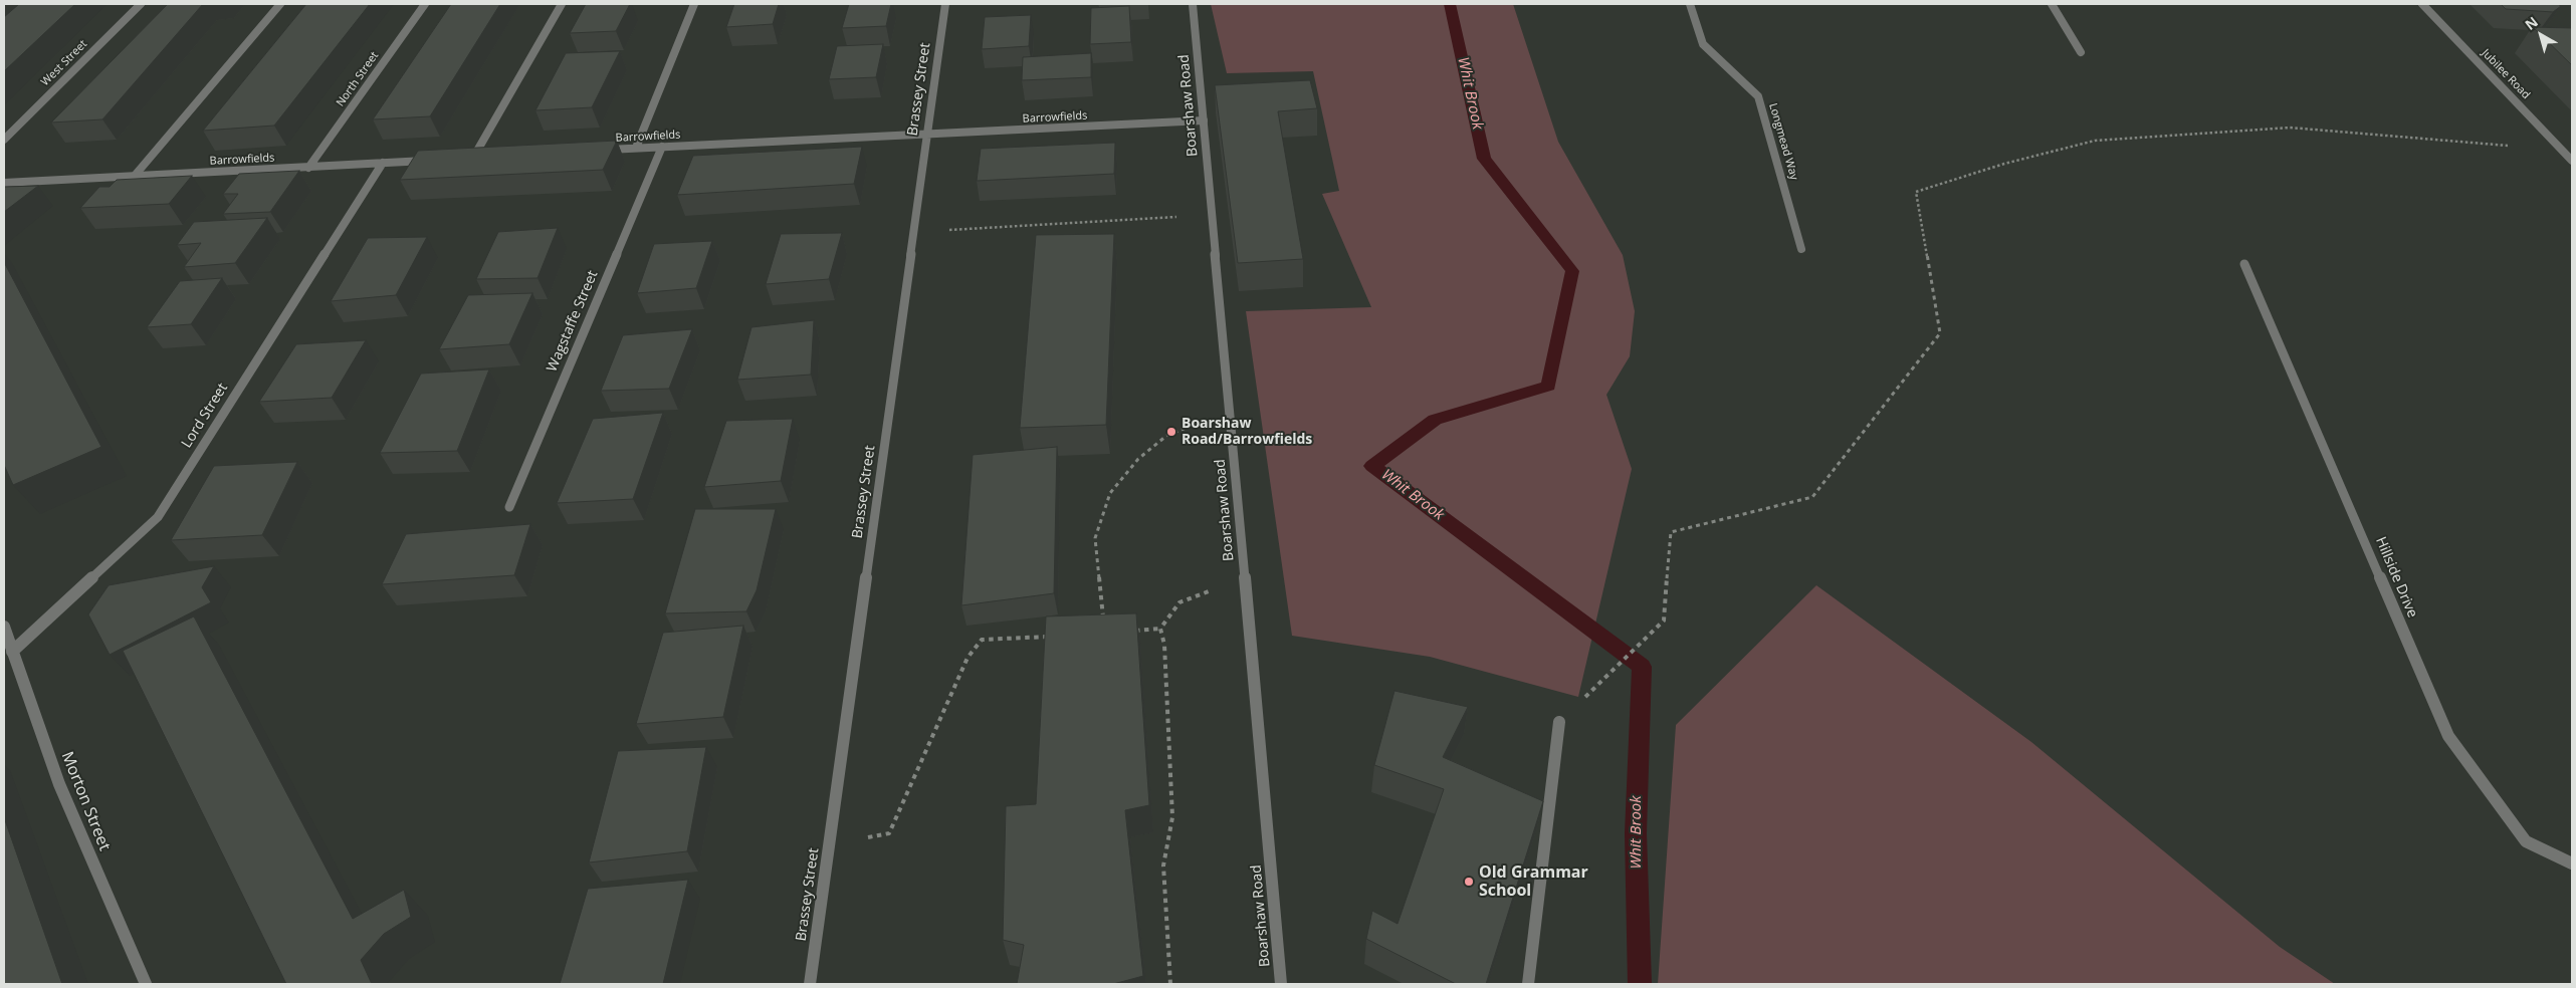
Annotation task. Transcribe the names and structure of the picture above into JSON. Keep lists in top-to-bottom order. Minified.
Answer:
{"streets":{"street":["West Street","Jubilee Road","North Street","Brassey Street","Boarshaw Road","Barrowfields","Longmead Way","Wagstaffe Street","Lord Street","Hillside Drive","Morton Street"]},"crossings":[["North Street","Barrowfields"],["Brassey Street","Barrowfields"],["Boarshaw Road","Barrowfields"],["Barrowfields","Wagstaffe Street"],["Barrowfields","Lord Street"],["Lord Street","Morton Street"]],"water":["Whit Brook"],"places":["Boarshaw Road/Barrowfields","Old Grammar School"],"north":"top left"}
